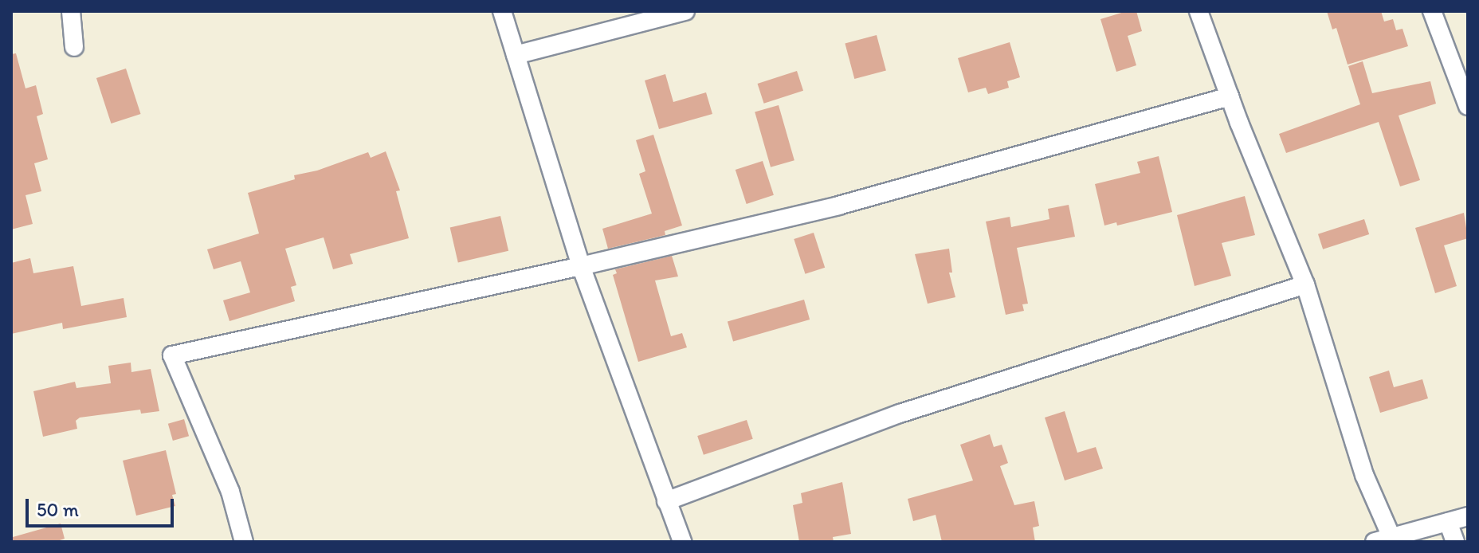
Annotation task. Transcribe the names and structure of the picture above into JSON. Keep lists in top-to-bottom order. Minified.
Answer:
{"scale_bar":"50 m"}
